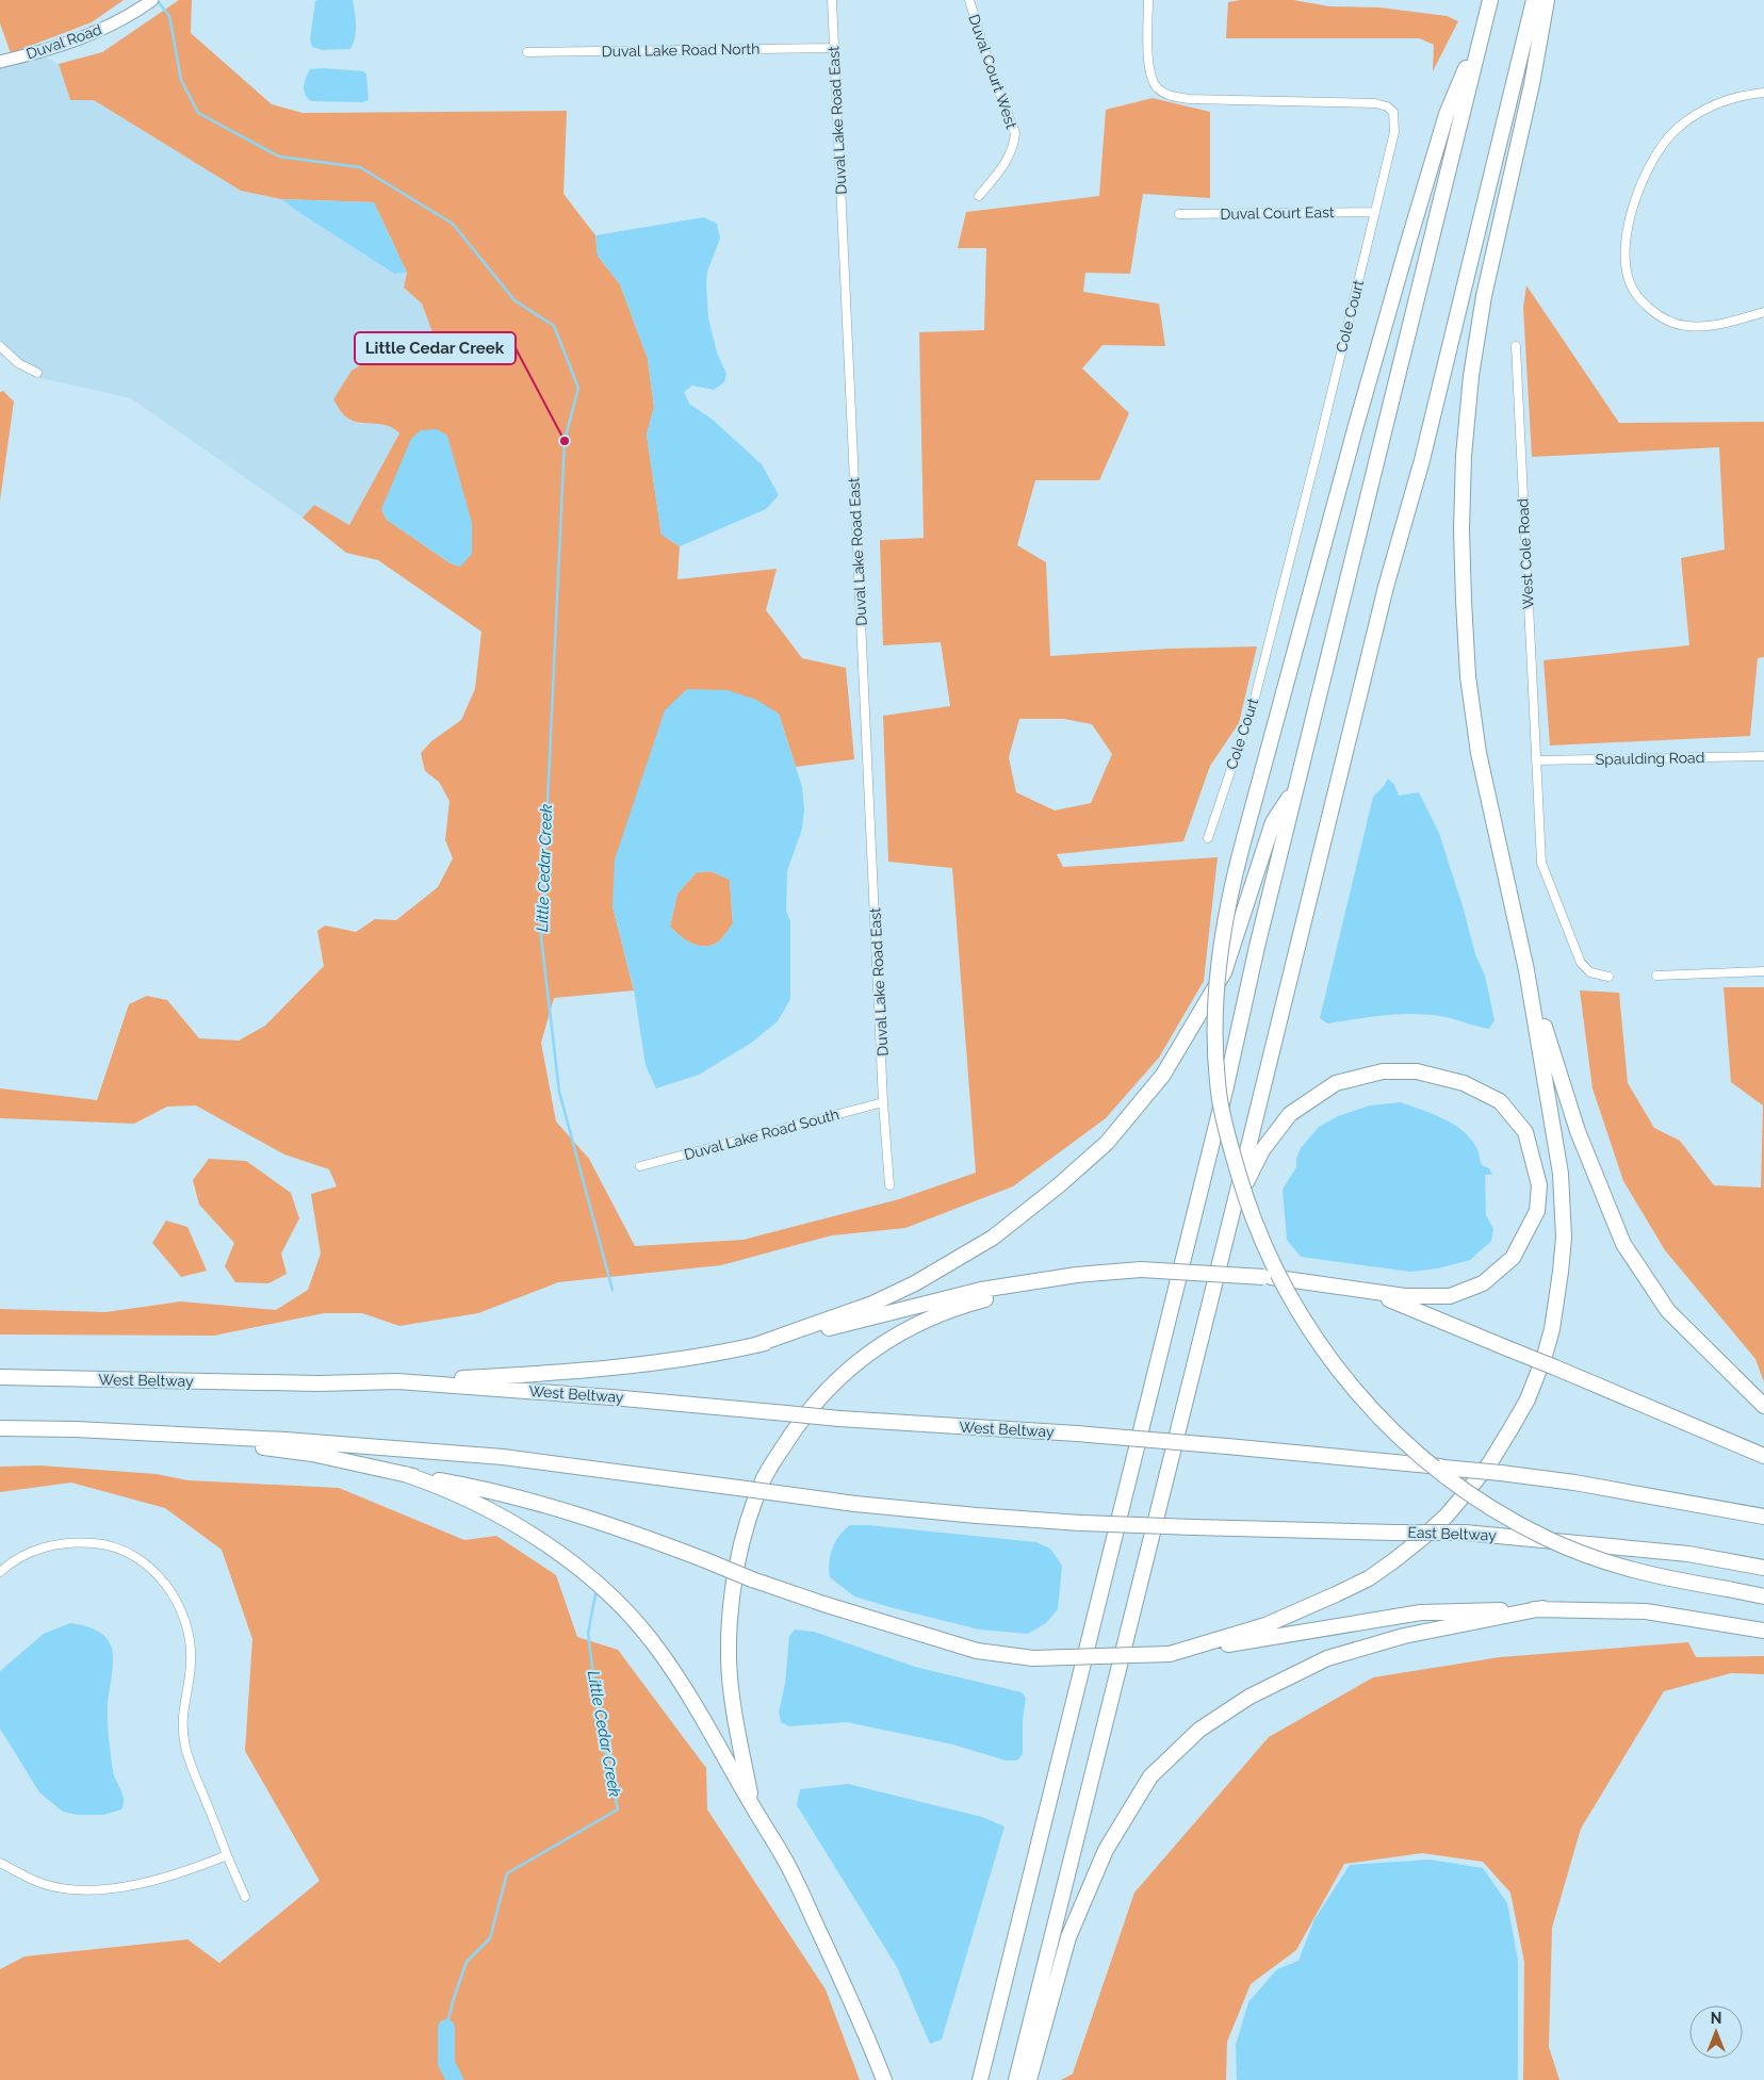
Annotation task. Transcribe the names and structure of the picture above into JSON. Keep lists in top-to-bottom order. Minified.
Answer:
{"streets":{"highway":["West Beltway","East Beltway"],"main road":["Duval Road"],"street":["Duval Lake Road North","Duval Court West","Duval Lake Road East","Duval Court East","Cole Court","West Cole Road","Spaulding Road","Duval Lake Road South"]},"crossings":[["Duval Lake Road North","Duval Lake Road East"],["Duval Lake Road East","Duval Lake Road South"],["Duval Court East","Cole Court"],["West Cole Road","Spaulding Road"]],"water":["Little Cedar Creek"],"places":["Little Cedar Creek"],"north":"top"}
